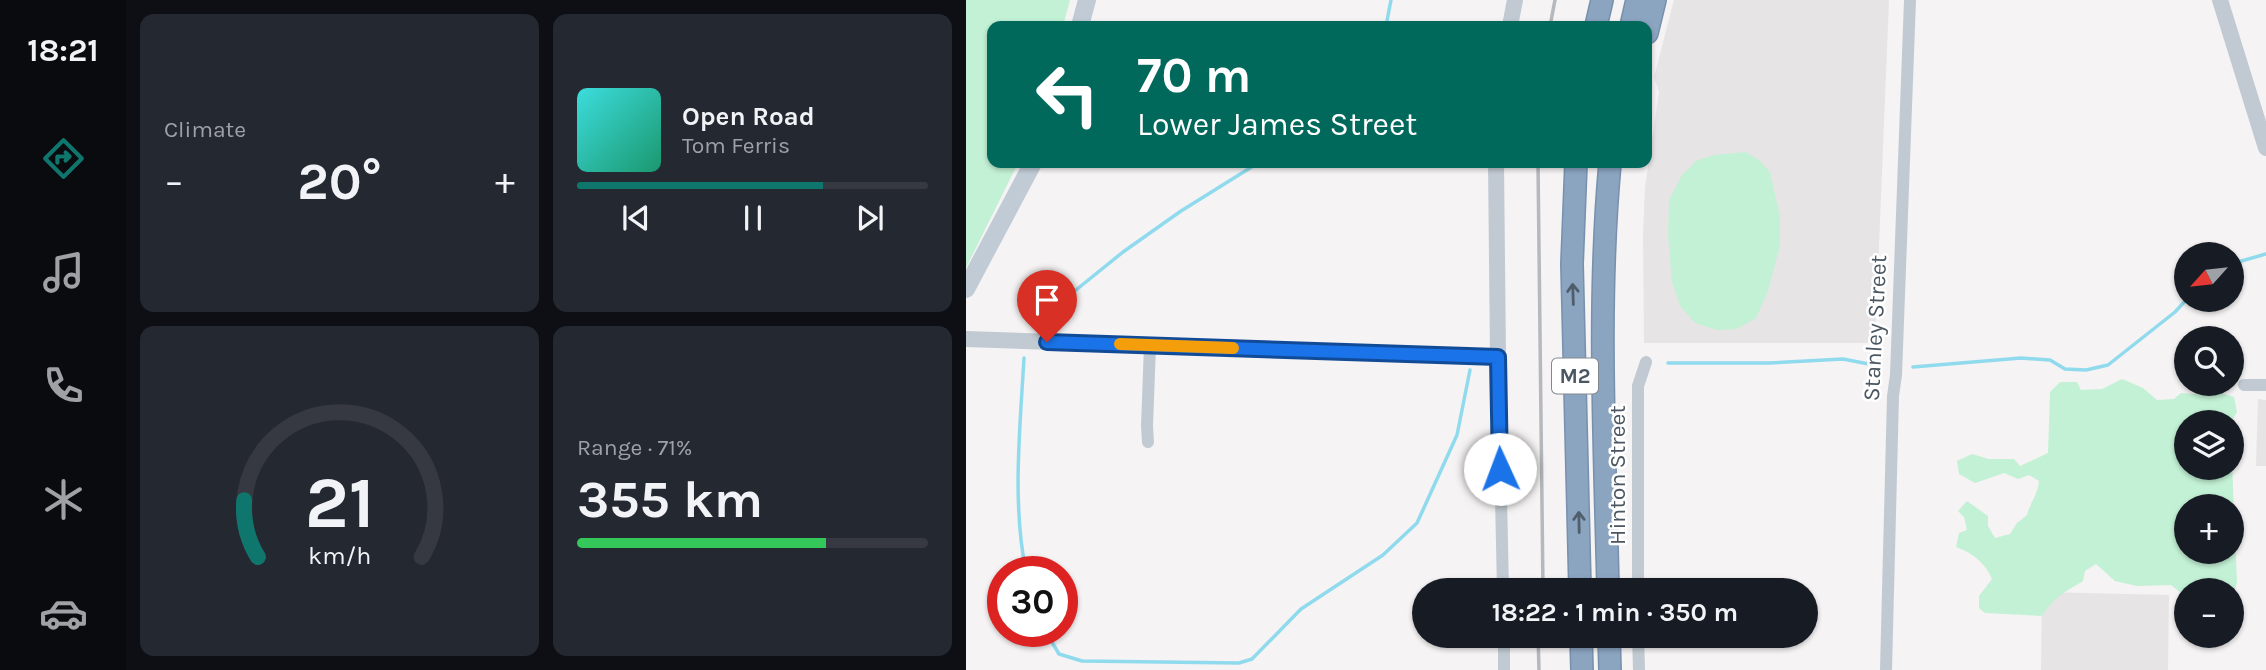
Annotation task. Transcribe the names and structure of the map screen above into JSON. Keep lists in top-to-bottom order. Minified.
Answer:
{"streets":{"highway":["M2"],"street":["Stanley Street","Hinton Street"]},"north":"bottom left","page":{"tabs":"18:21","tile":["Climate",["Range · 71%","355 km"]],"turn":["70 m","Lower James Street"],"song":["Open Road","Tom Ferris"],"heat":["−","20°","+"],"map_buttons":["+","−"],"limit":"30","trip":"18:22 · 1 min · 350 m","gauge":["21","km/h"]}}
